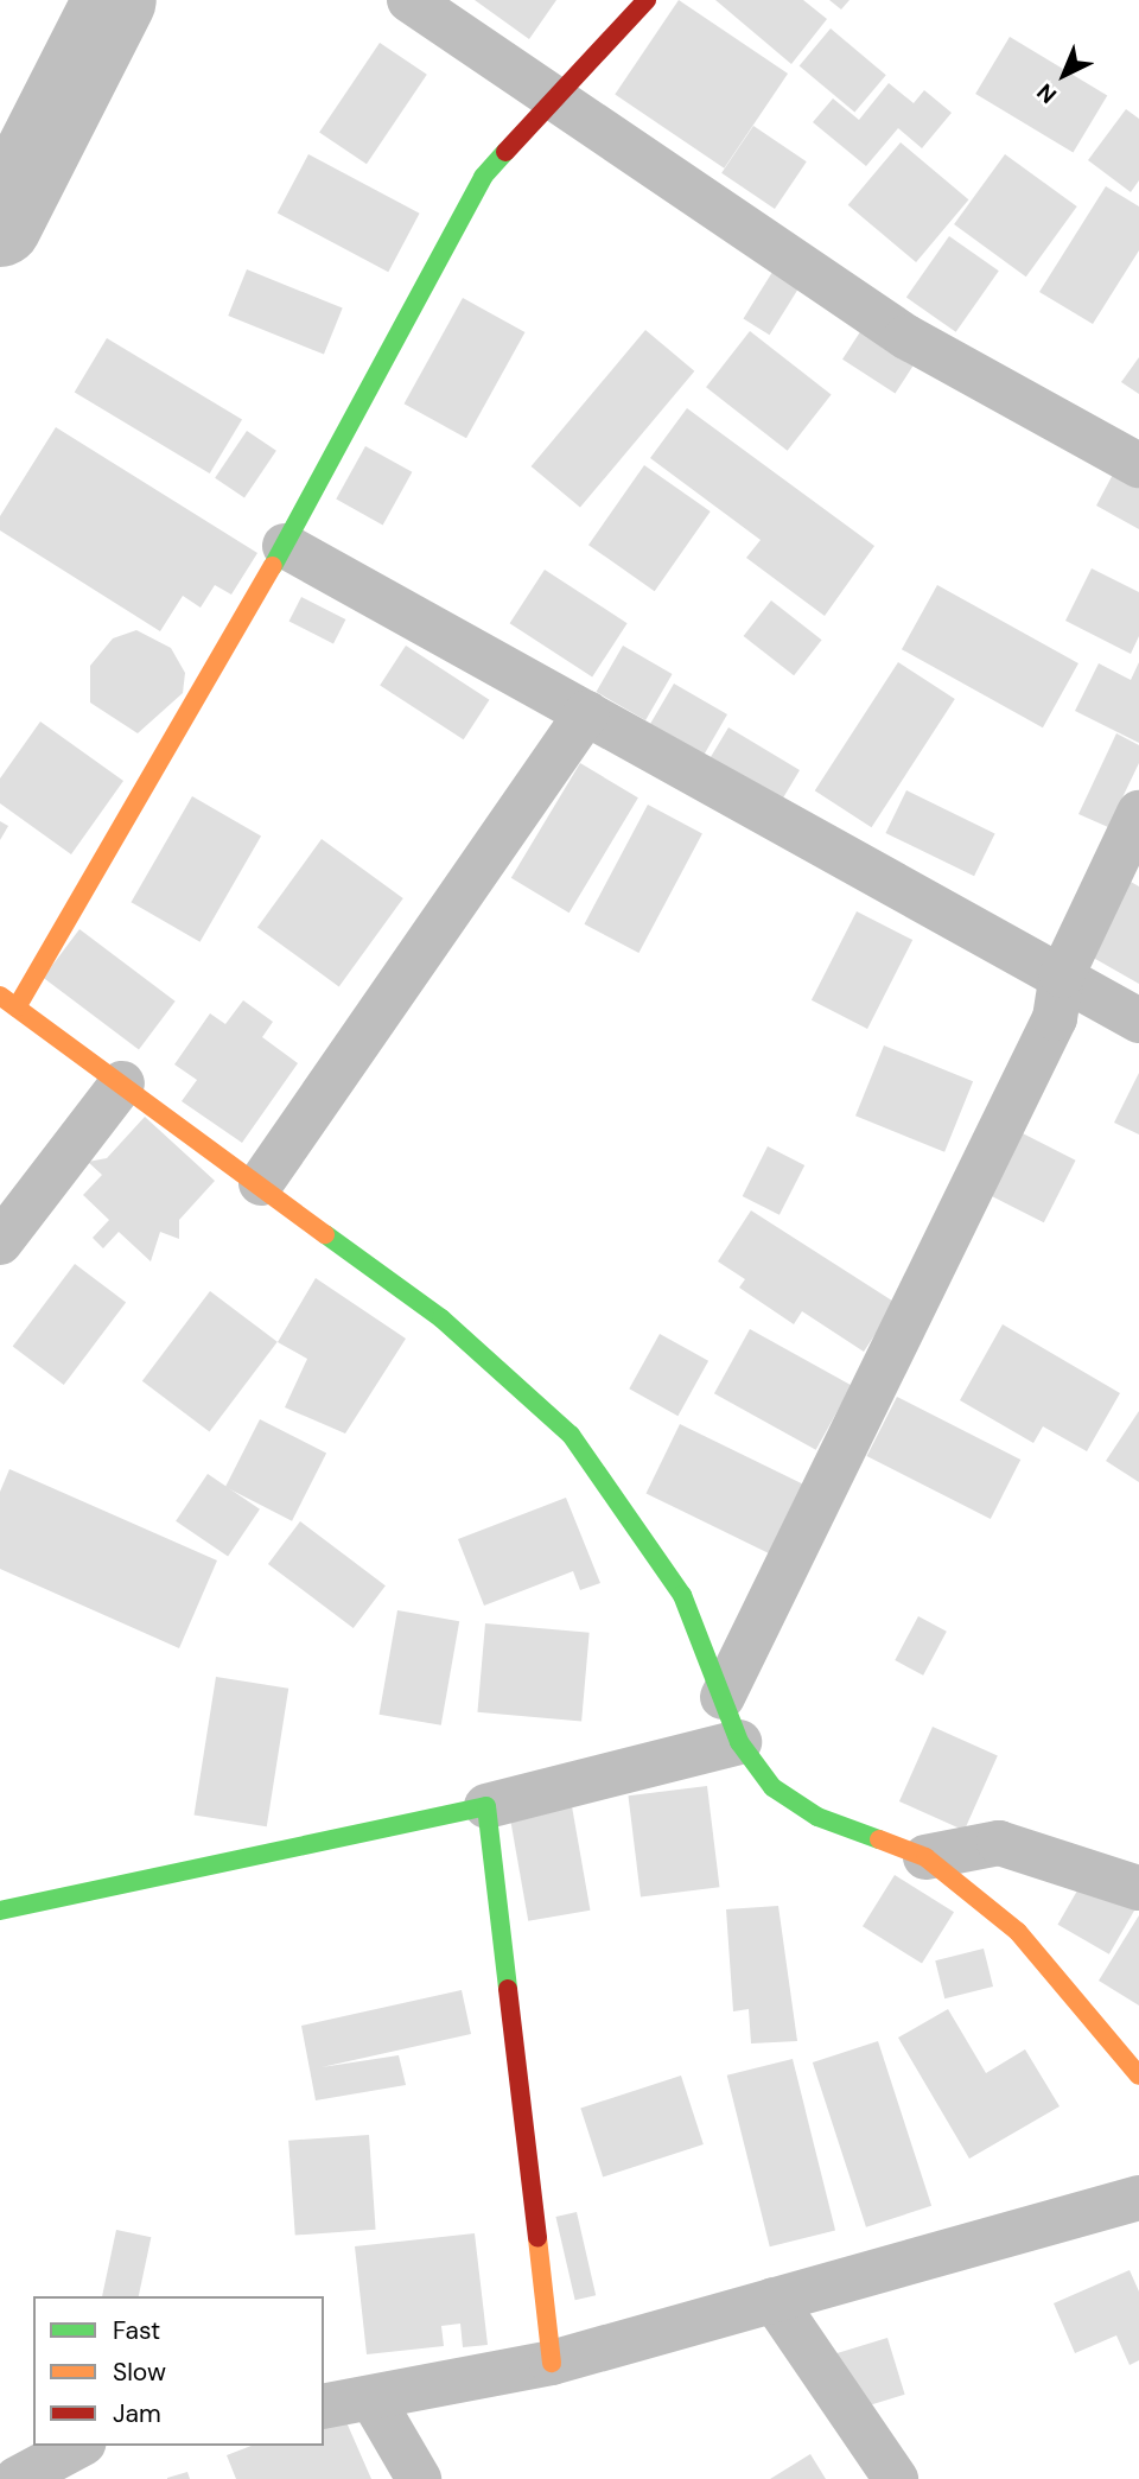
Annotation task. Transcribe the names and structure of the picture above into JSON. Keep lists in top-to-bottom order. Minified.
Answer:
{"legend":["Fast","Slow","Jam"],"north":"bottom left"}
